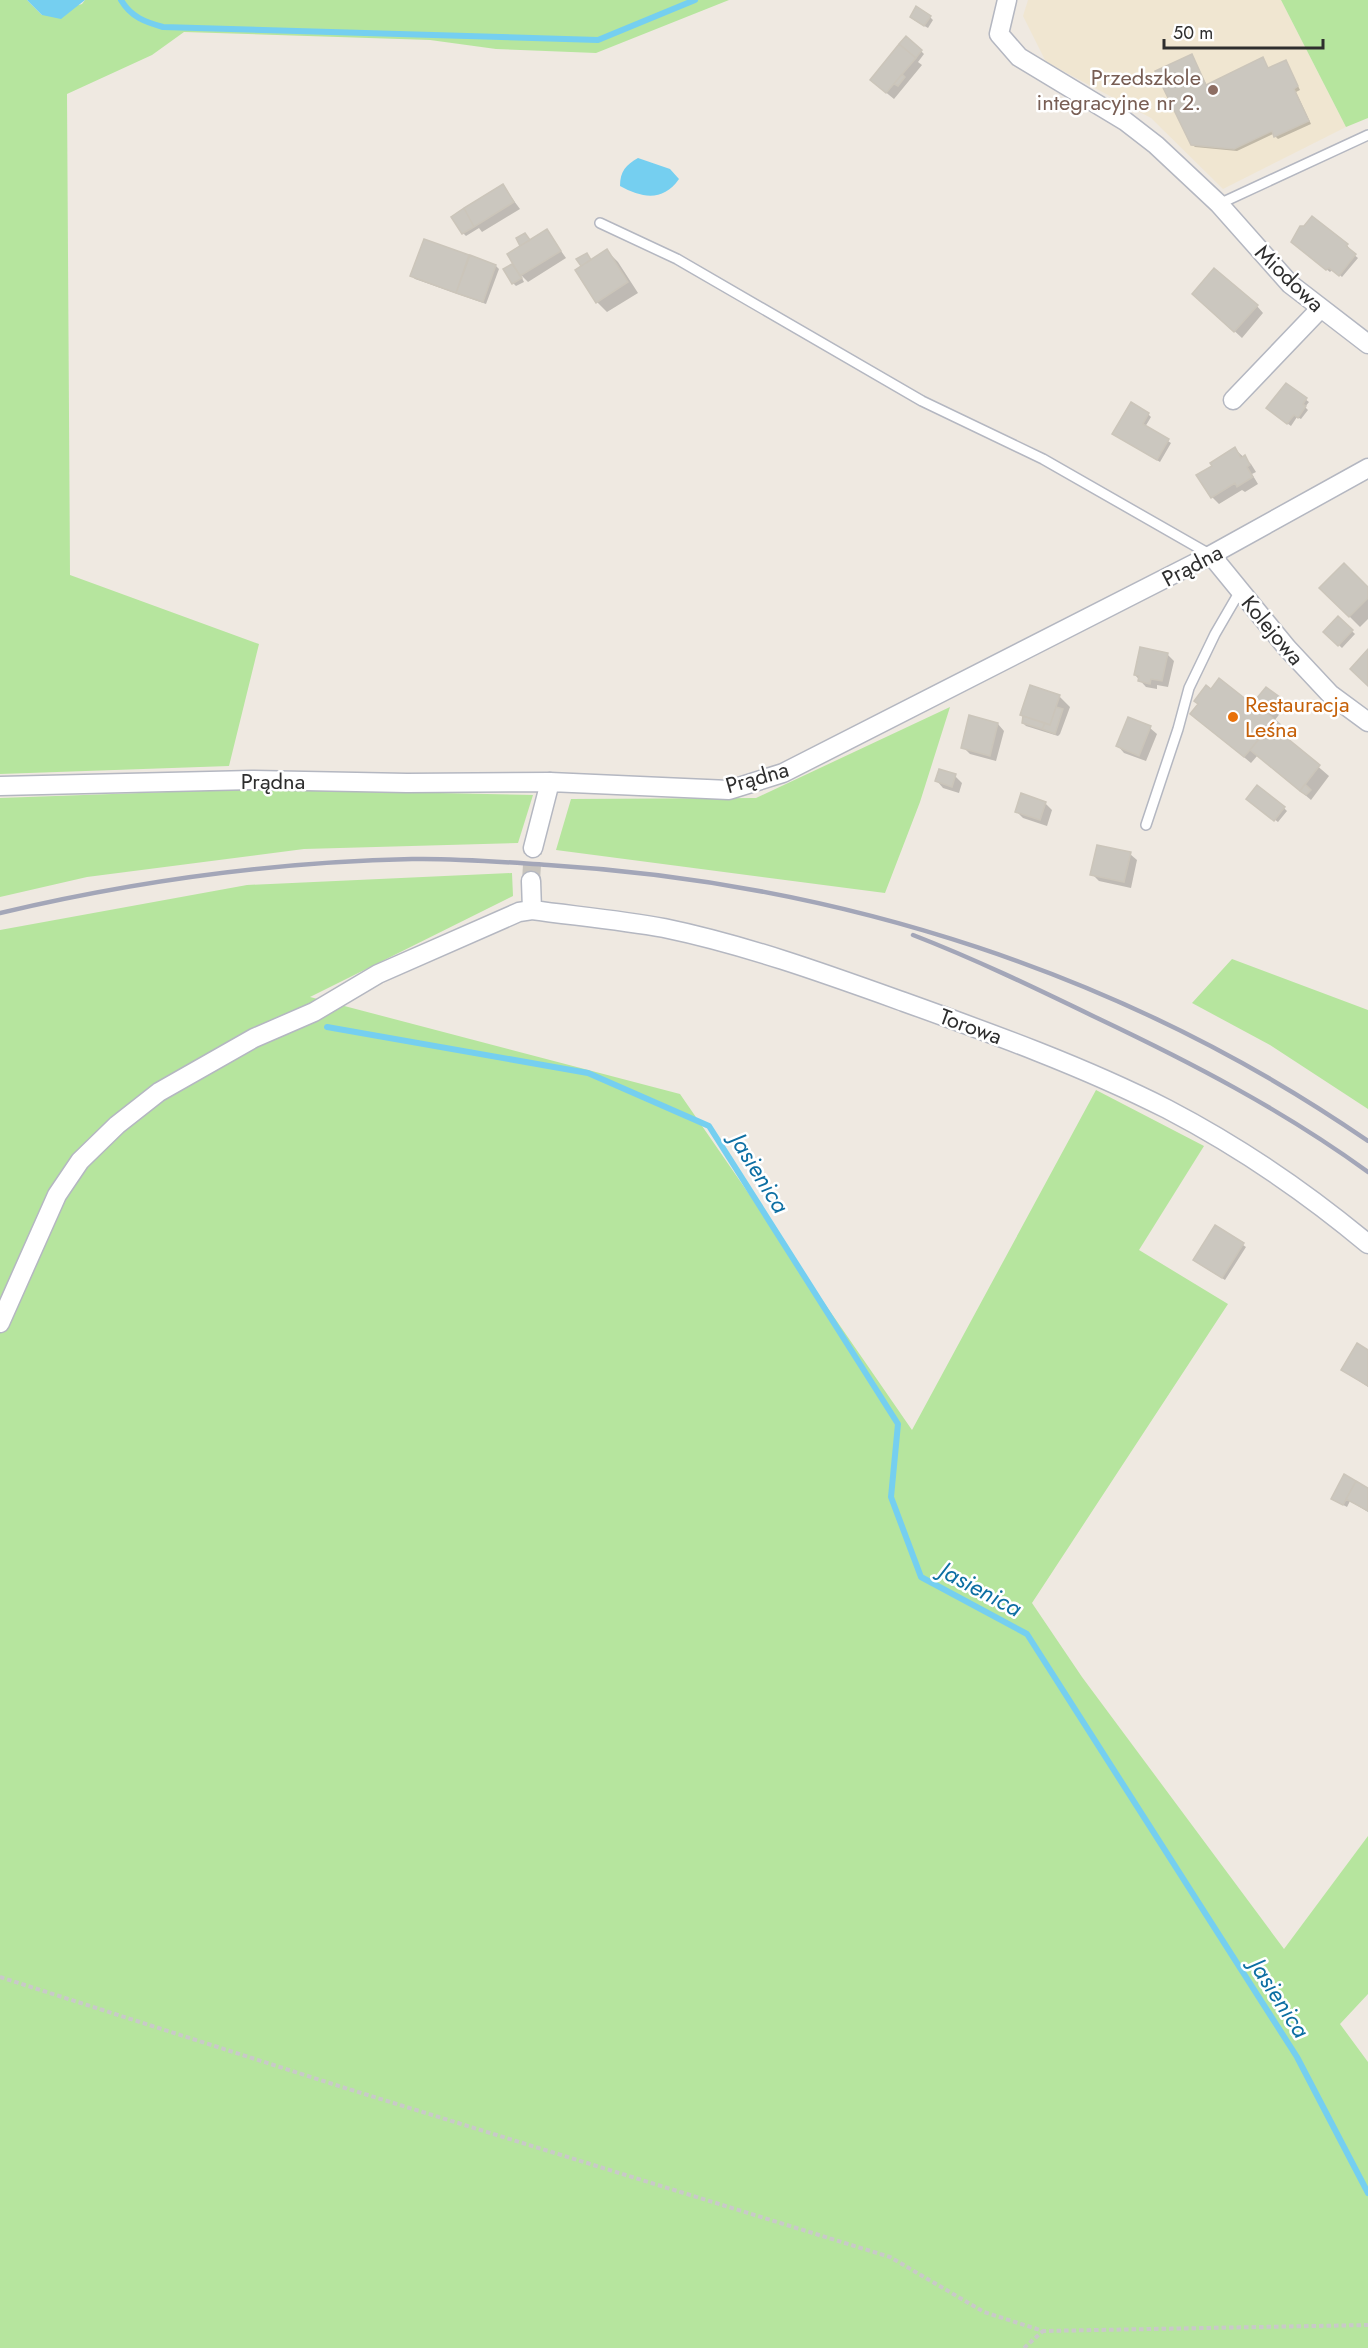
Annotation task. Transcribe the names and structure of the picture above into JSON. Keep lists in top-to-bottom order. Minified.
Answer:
{"streets":{"street":["Miodowa","Prądna","Kolejowa","Torowa"]},"crossings":[["Prądna","Kolejowa"]],"water":["Jasienica"],"places":["Przedszkole integracyjne nr 2.","Restauracja Leśna"],"scale_bar":"50 m"}
